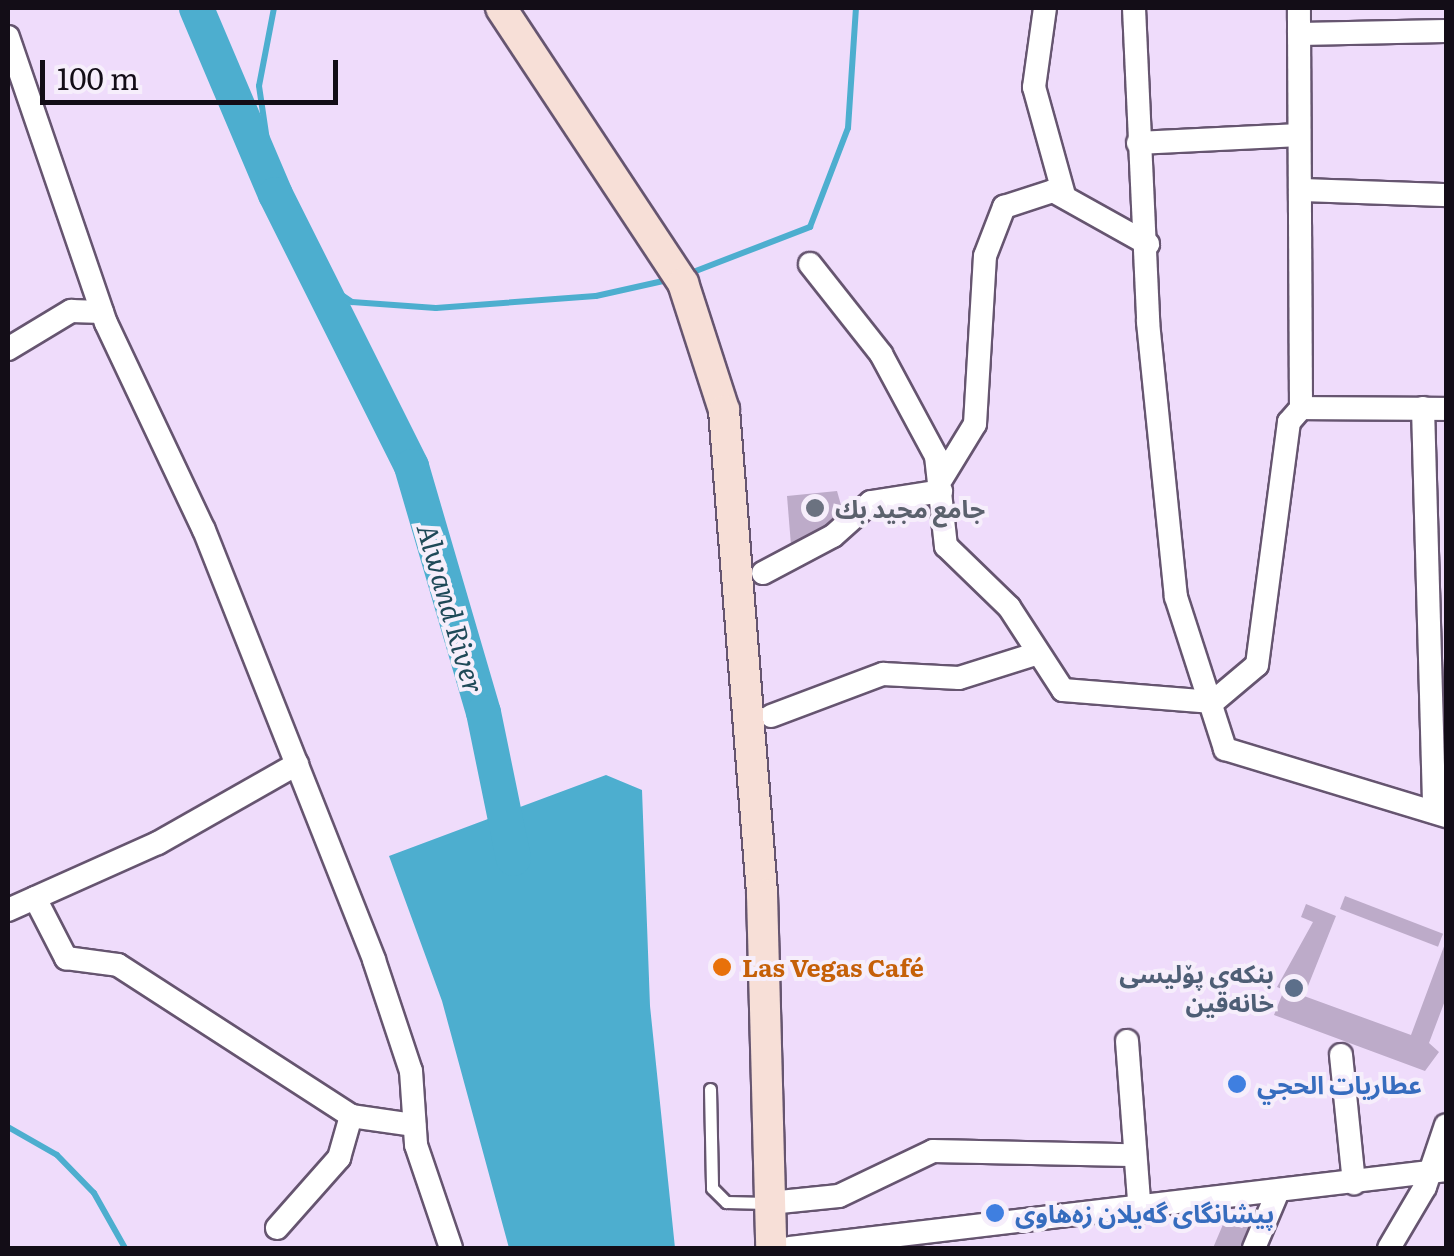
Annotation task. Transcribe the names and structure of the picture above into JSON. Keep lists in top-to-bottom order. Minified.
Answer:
{"water":["Alwand River"],"places":["جامع مجيد بك","Las Vegas Café","بنکەی پۆلیسی خانەقین","عطاريات الحجي","پیشانگای گەیلان زەهاوی"],"scale_bar":"100 m"}
